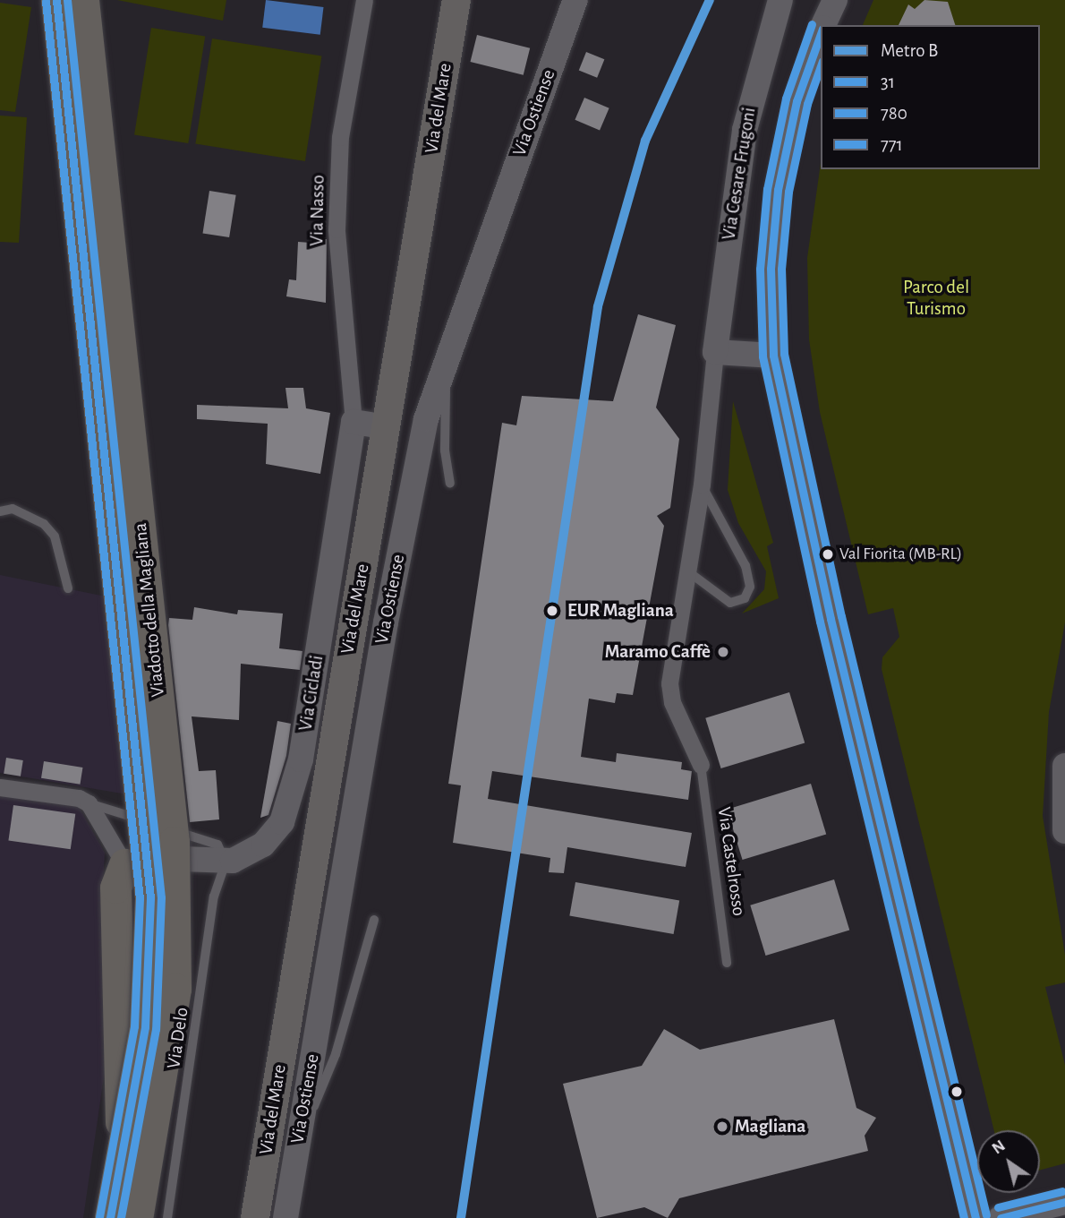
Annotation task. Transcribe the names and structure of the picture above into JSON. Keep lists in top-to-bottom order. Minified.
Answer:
{"streets":{"highway":["Viadotto della Magliana"],"main road":["Via del Mare","Via Ostiense","Via Cesare Frugoni","Via Cicladi"],"street":["Via Nasso"],"lane":["Via Castelrosso","Via Delo"]},"crossings":[["Via Nasso","Via Cicladi"],["Via Cicladi","Via Delo"]],"parks":["Parco del Turismo"],"places":["Val Fiorita (MB-RL)","EUR Magliana","Maramo Caffè","Magliana"],"lines":["metro line B","transit line 31","transit line 771","transit line 780"],"legend":["Metro B","31","780","771"],"north":"top left"}
